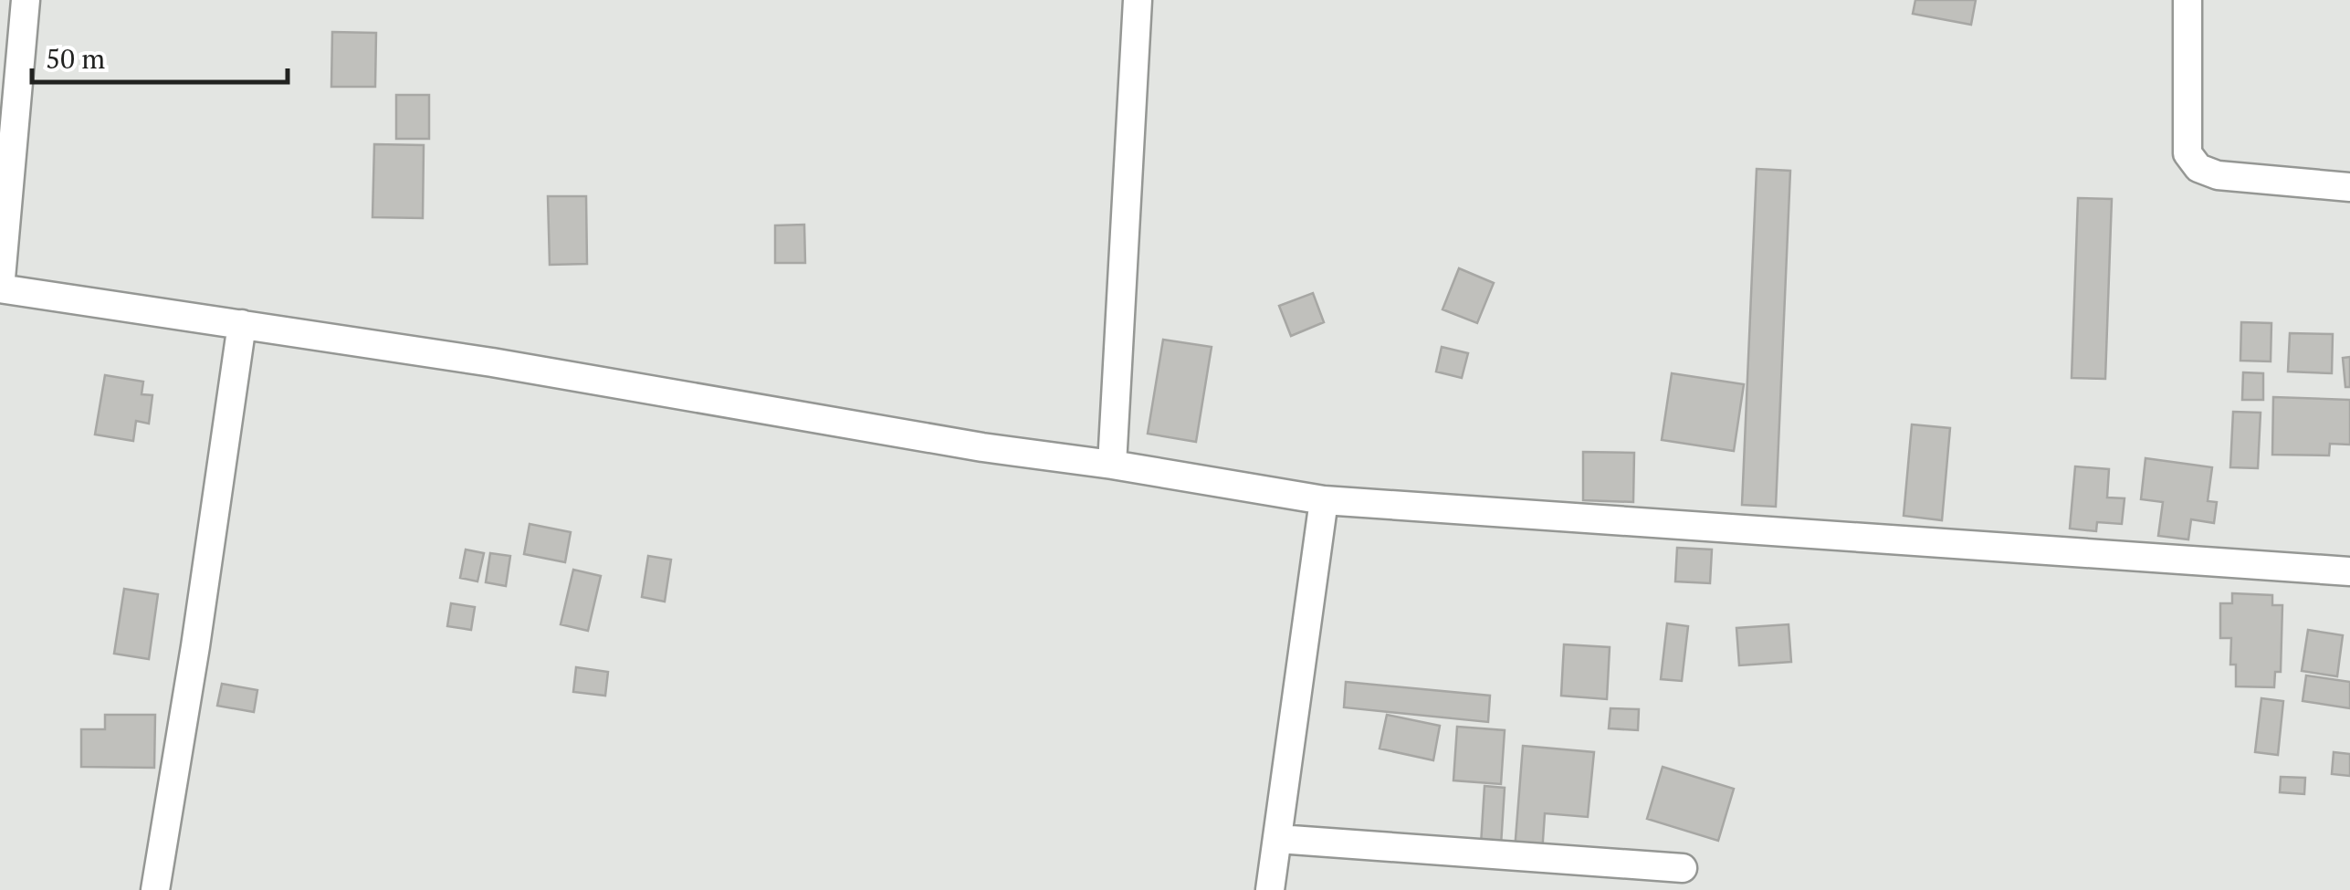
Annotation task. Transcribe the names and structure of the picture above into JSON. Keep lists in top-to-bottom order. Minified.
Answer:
{"scale_bar":"50 m"}
